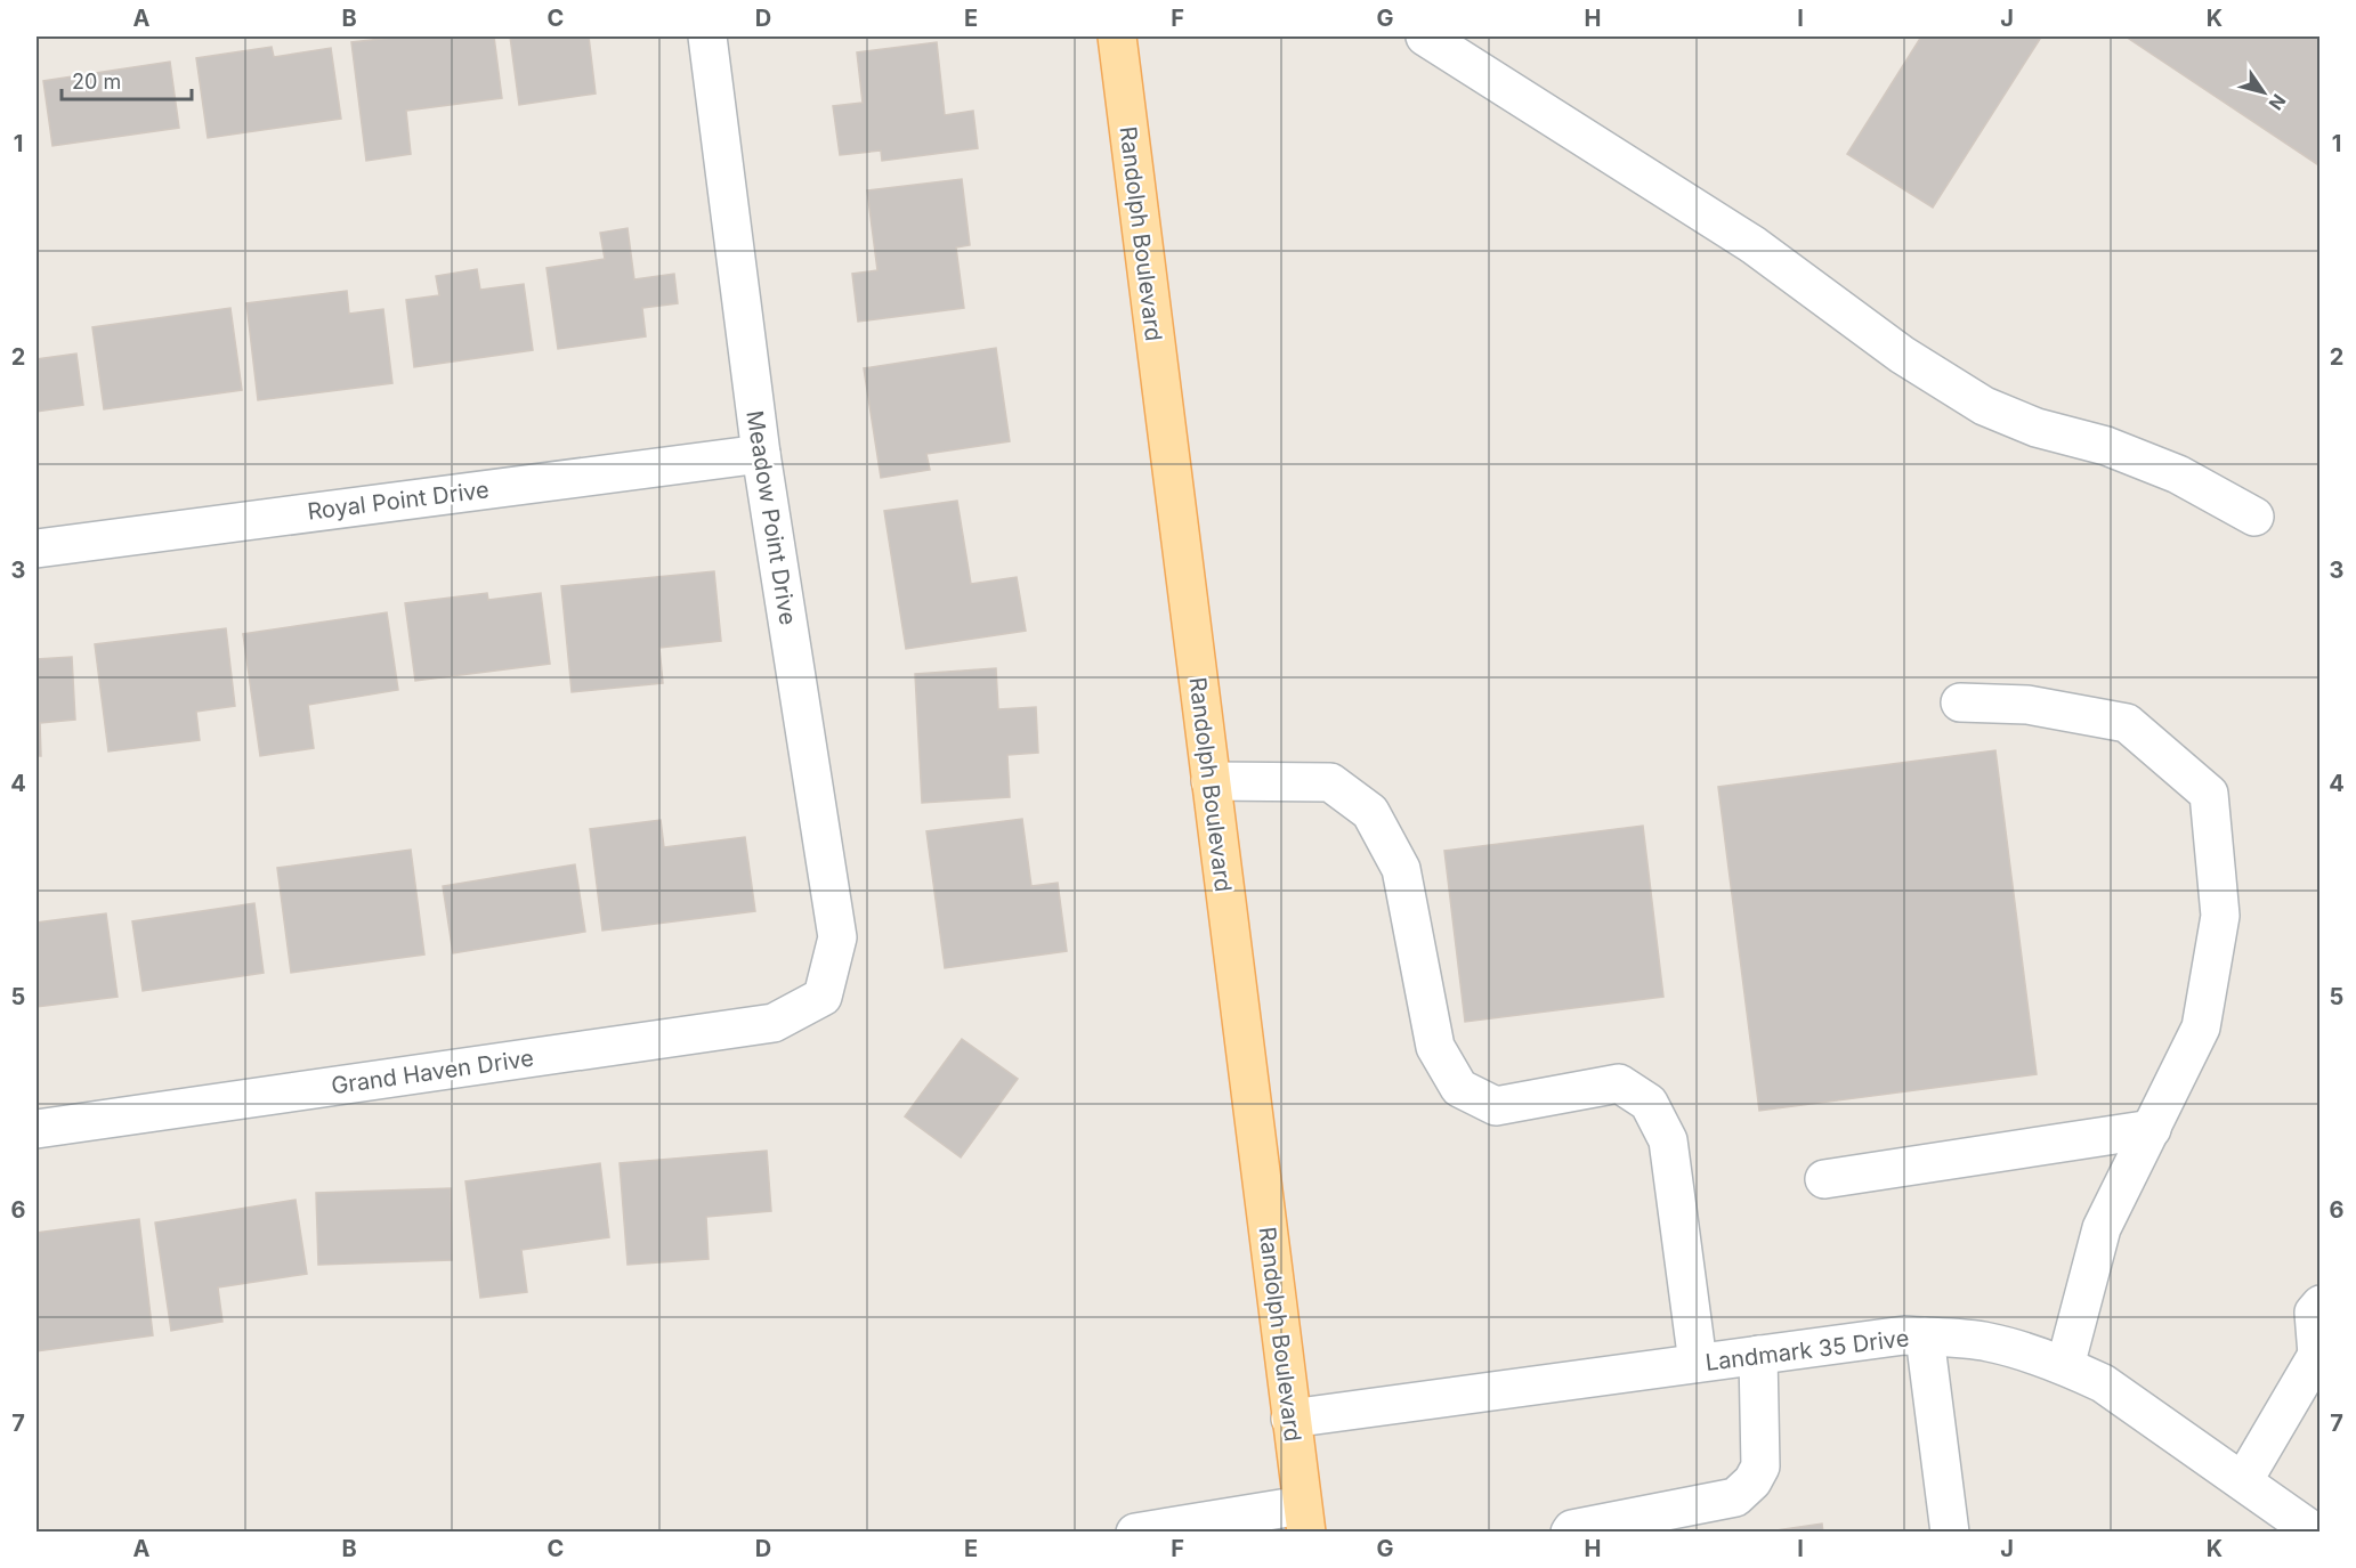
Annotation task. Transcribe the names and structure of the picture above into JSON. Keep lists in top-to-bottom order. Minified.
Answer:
{"streets":{"main road":["Randolph Boulevard"],"street":["Royal Point Drive","Meadow Point Drive","Grand Haven Drive","Landmark 35 Drive"]},"crossings":[["Randolph Boulevard","Landmark 35 Drive"],["Royal Point Drive","Meadow Point Drive"],["Meadow Point Drive","Grand Haven Drive"]],"scale_bar":"20 m","north":"bottom right","grid":{"columns":["A","B","C","D","E","F","G","H","I","J","K"],"rows":["1","2","3","4","5","6","7"]}}
